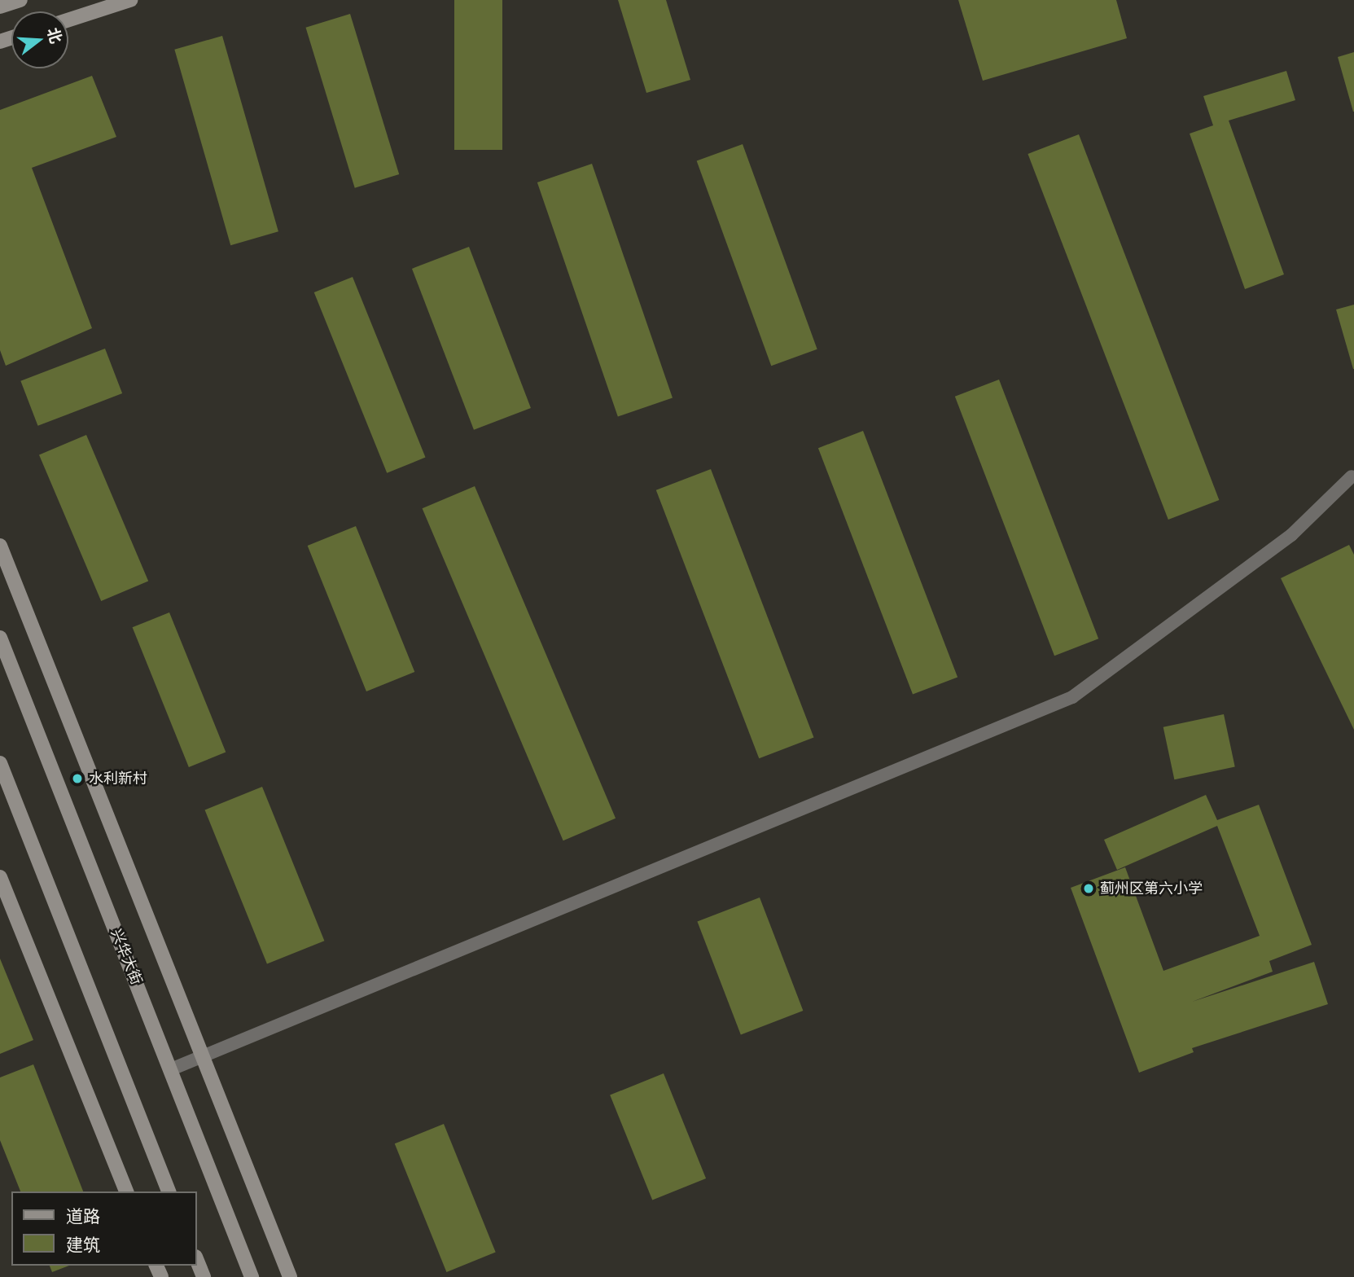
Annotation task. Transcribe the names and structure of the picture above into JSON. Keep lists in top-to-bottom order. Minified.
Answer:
{"streets":{"street":["兴华大街"]},"places":["水利新村","蓟州区第六小学"],"legend":["道路","建筑"],"north":"right"}
